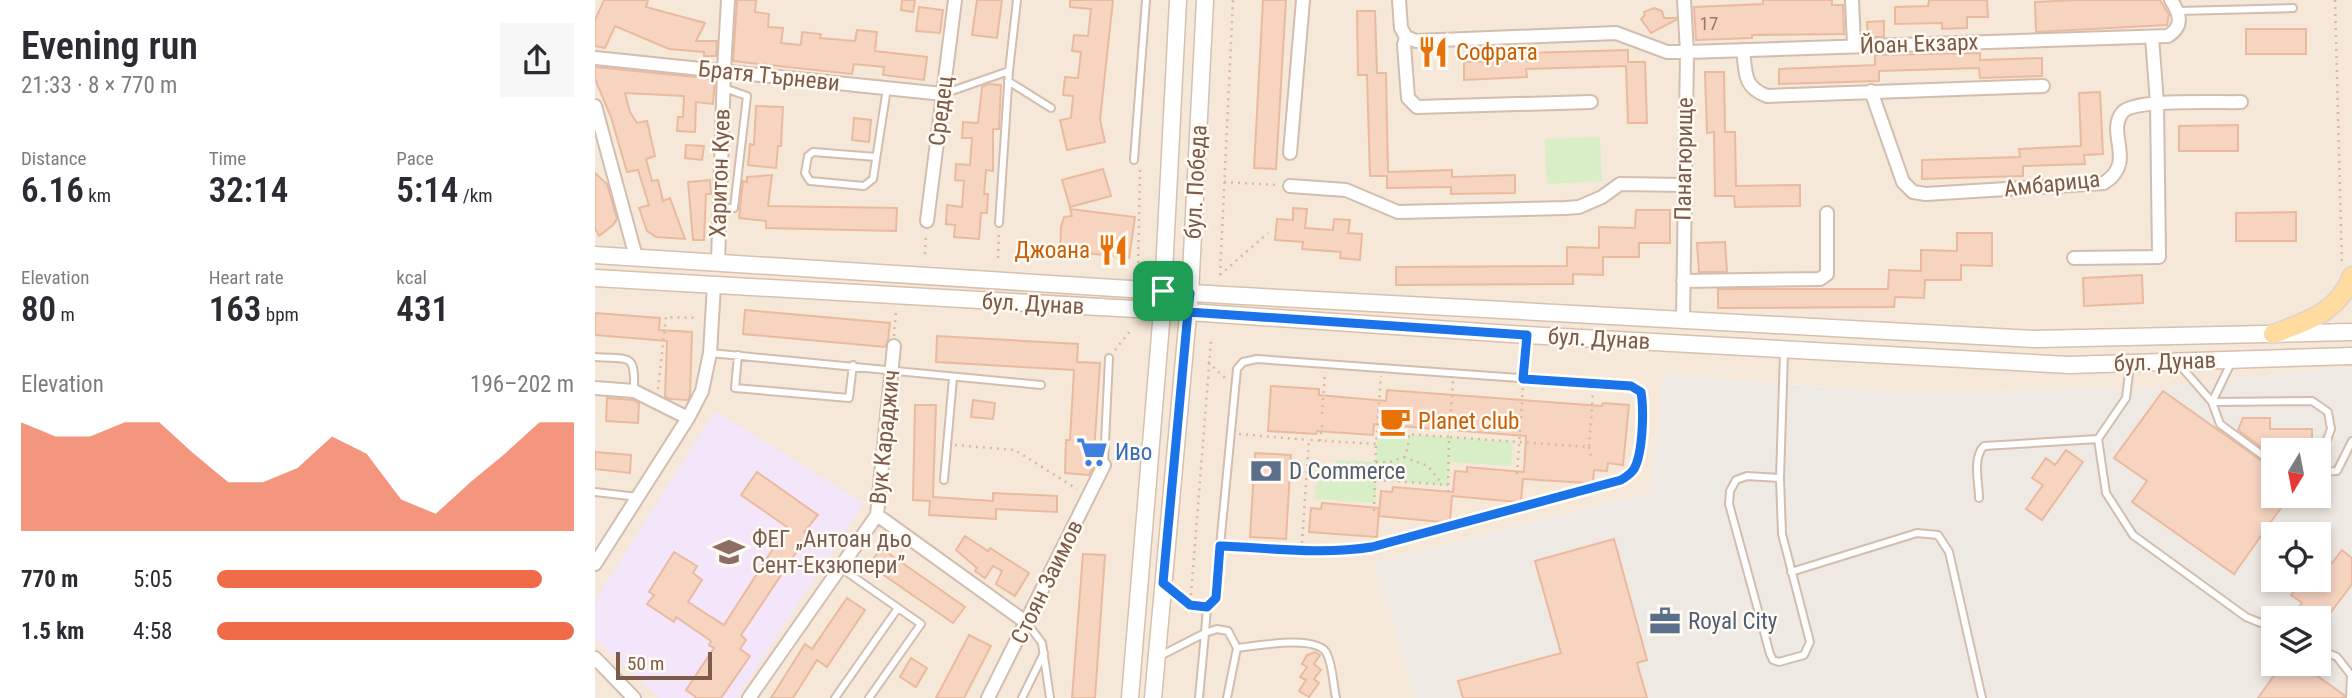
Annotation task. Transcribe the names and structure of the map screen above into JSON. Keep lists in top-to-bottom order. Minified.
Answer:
{"streets":{"main road":["бул. Победа","бул. Дунав"],"street":["Йоан Екзарх","Братя Търневи","Средец","Панагюрище","Харитон Куев","Амбарица","Вук Караджич","Стоян Заимов"]},"crossings":[["Йоан Екзарх","Панагюрище"],["Братя Търневи","Средец"],["Братя Търневи","Харитон Куев"],["Панагюрище","бул. Дунав"],["Харитон Куев","бул. Дунав"],["бул. Победа","бул. Дунав"]],"places":{"restaurant":["Софрата","Джоана"],"cafe":["Planet club"],"supermarket":["Иво"],"bank":["D Commerce"],"school or university":["ФЕГ „Антоан дьо Сент-Екзюпери”"],"office":["Royal City"]},"house_numbers":["17"],"scale_bar":"50 m","north":"bottom","page":{"heading":["Evening run","21:33 · 8 × 770 m"],"stats":[["Distance","6.16 km"],["Time","32:14"],["Pace","5:14 /km"],["Elevation","80 m"],["Heart rate","163 bpm"],["kcal","431"]],"chart":["Elevation","196–202 m"],"list":[{"name":"770 m","note":"5:05"},{"name":"1.5 km","note":"4:58"}],"scale":"50 m"}}
